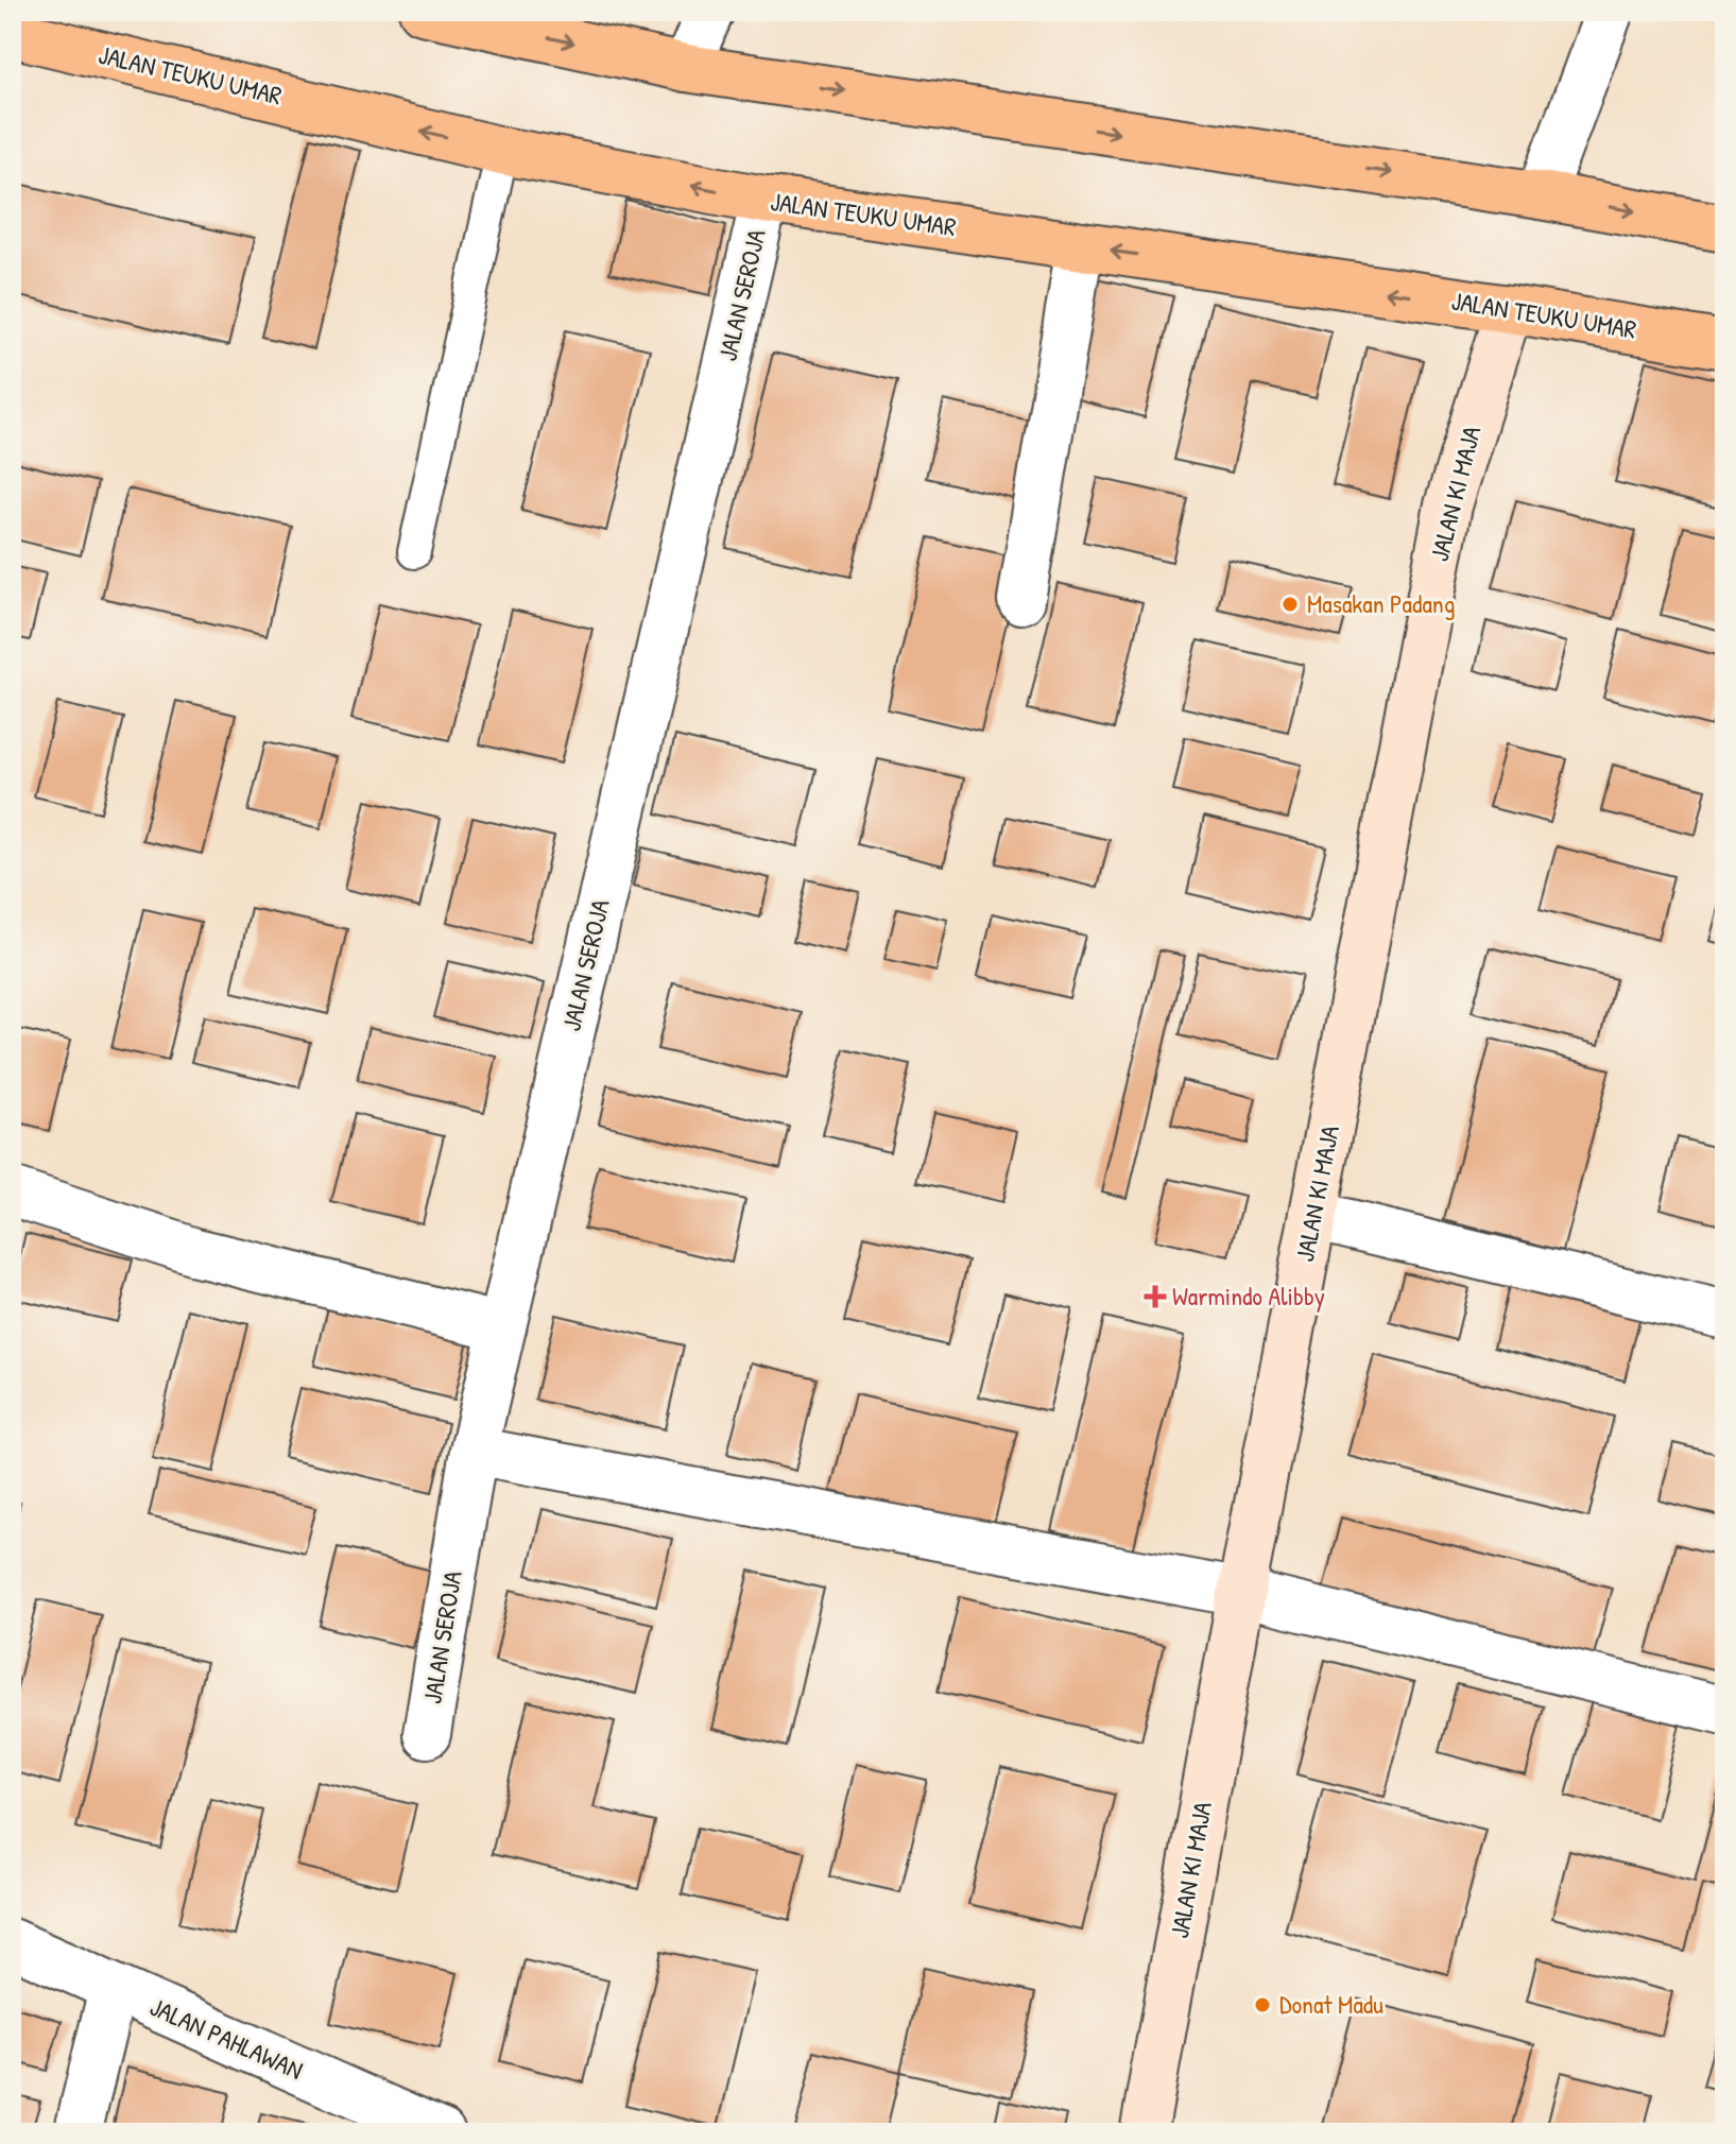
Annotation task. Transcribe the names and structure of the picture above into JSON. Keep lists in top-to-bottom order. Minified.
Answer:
{"streets":{"highway":["JALAN TEUKU UMAR"],"main road":["JALAN KI MAJA"],"street":["JALAN SEROJA","JALAN PAHLAWAN"]},"crossings":[["JALAN TEUKU UMAR","JALAN SEROJA"],["JALAN TEUKU UMAR","JALAN KI MAJA"]],"places":{"other":["Masakan Padang","Donat Madu"],"health":["Warmindo Alibby"]}}
